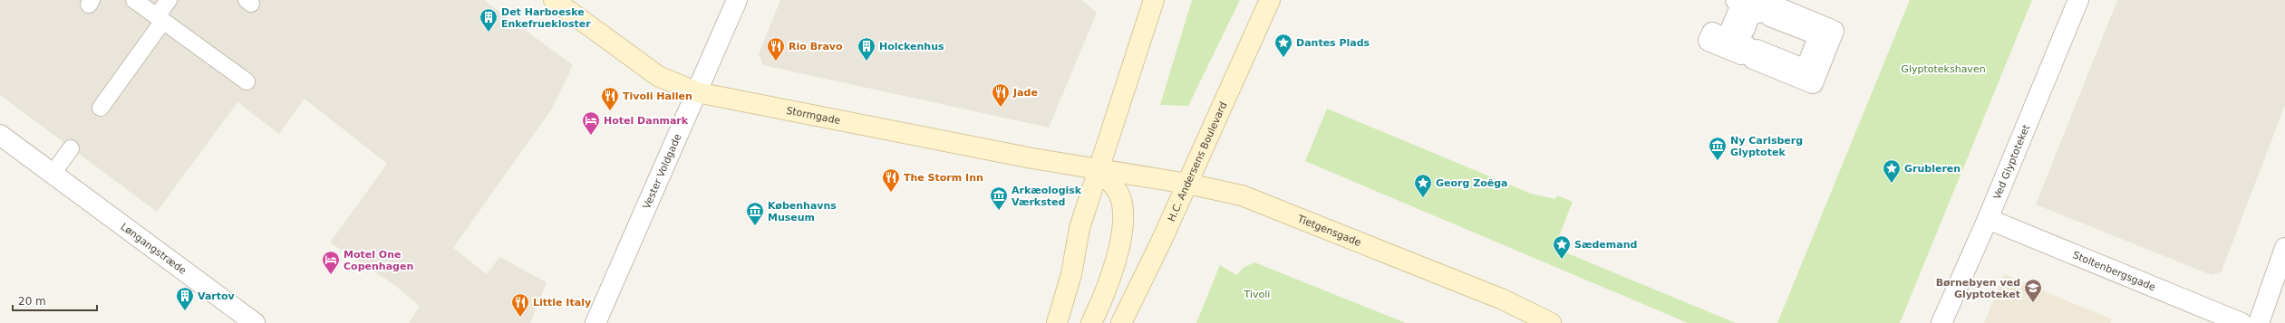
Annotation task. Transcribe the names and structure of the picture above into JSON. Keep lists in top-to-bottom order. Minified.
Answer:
{"streets":{"street":["Stormgade","H.C. Andersens Boulevard","Ved Glyptoteket","Vester Voldgade","Tietgensgade","Løngangstræde","Stoltenbergsgade"]},"crossings":[["Stormgade","Vester Voldgade"],["Stormgade","Tietgensgade"],["H.C. Andersens Boulevard","Tietgensgade"],["Ved Glyptoteket","Stoltenbergsgade"]],"parks":["Glyptotekshaven","Tivoli"],"places":{"building":["Det Harboeske Enkefruekloster","Holckenhus","Vartov"],"place":["Dantes Plads","Grubleren","Georg Zoëga","Sædemand"],"restaurant":["Rio Bravo","Jade","Tivoli Hallen","The Storm Inn","Little Italy"],"hotel":["Hotel Danmark","Motel One Copenhagen"],"museum":["Ny Carlsberg Glyptotek","Arkæologisk Værksted","Københavns Museum"],"school or university":["Børnebyen ved Glyptoteket"]},"scale_bar":"20 m"}
